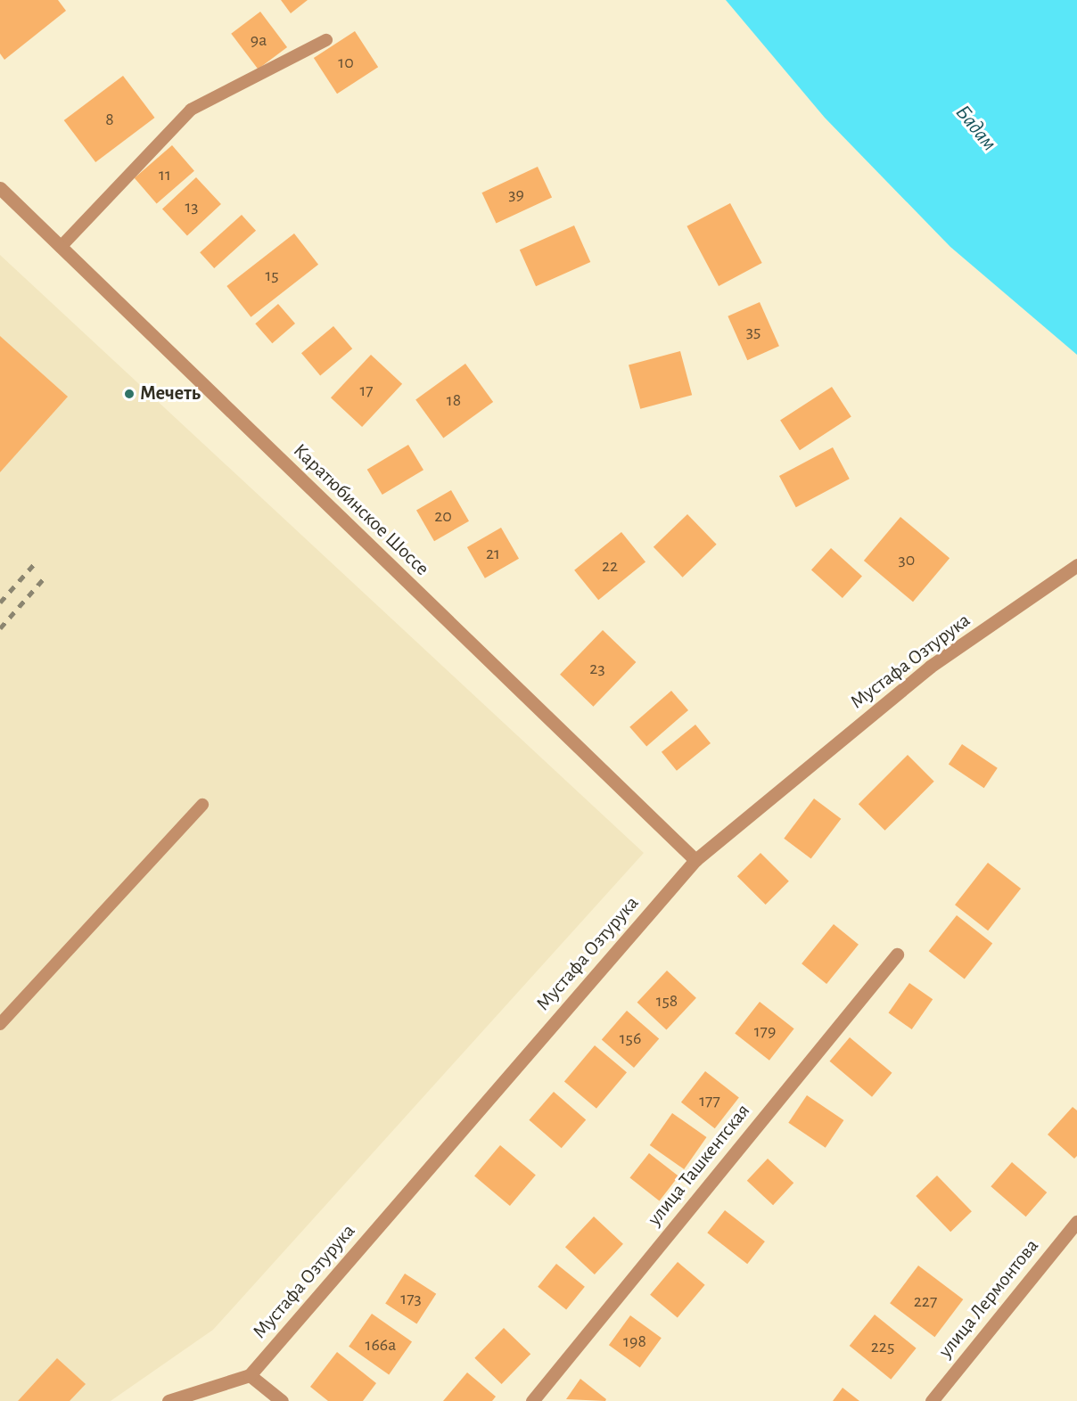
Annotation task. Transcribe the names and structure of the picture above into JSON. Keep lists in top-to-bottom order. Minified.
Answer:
{"streets":{"street":["Каратюбинское Шоссе","Мустафа Озтурука","улица Ташкентская","улица Лермонтова"]},"crossings":[["Каратюбинское Шоссе","Мустафа Озтурука"]],"water":["Бадам"],"places":["Мечеть"],"house_numbers":["9а","10","8","11","39","13","15","35","17","18","20","21","30","22","23","158","179","156","177","173","227","198","166а","225"]}
